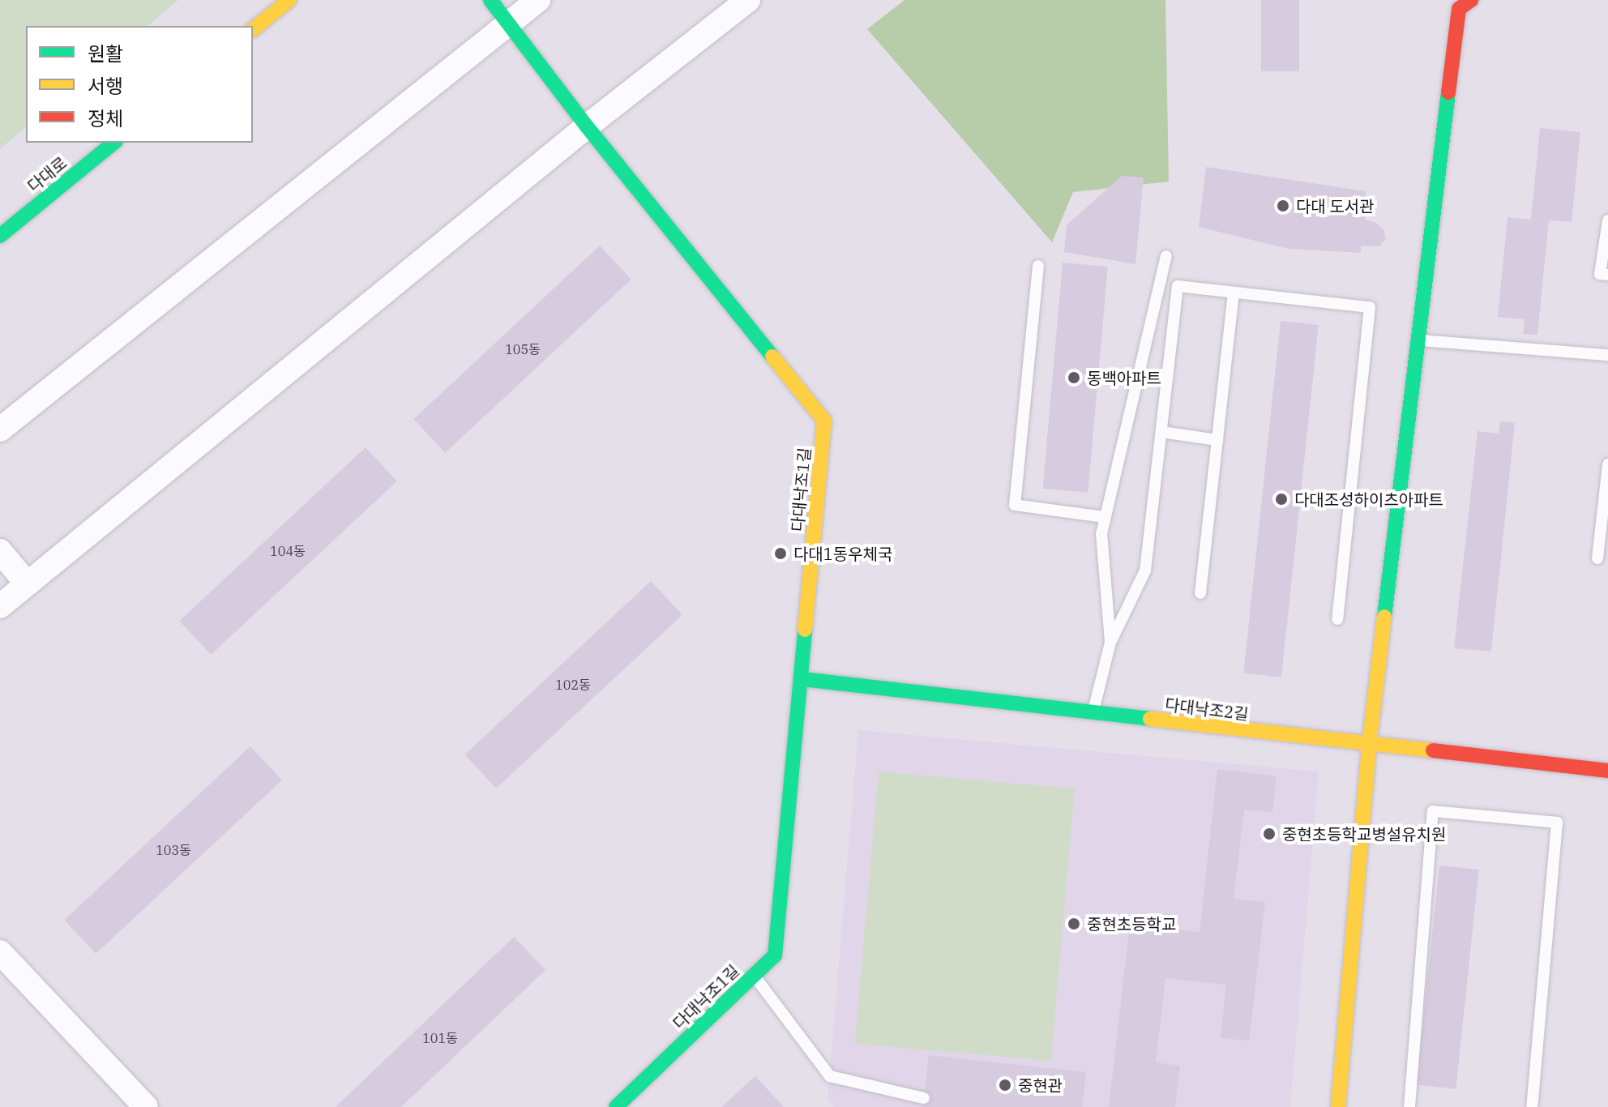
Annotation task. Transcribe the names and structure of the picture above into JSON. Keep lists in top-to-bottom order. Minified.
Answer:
{"streets":{"street":["다대로","다대낙조1길","다대낙조2길"]},"crossings":[["다대낙조1길","다대낙조2길"]],"places":["다대 도서관","동백아파트","다대조성하이츠아파트","다대1동우체국","중현초등학교병설유치원","중현초등학교","중현관"],"house_numbers":["105동","104동","102동","103동","101동"],"legend":["원활","서행","정체"]}
